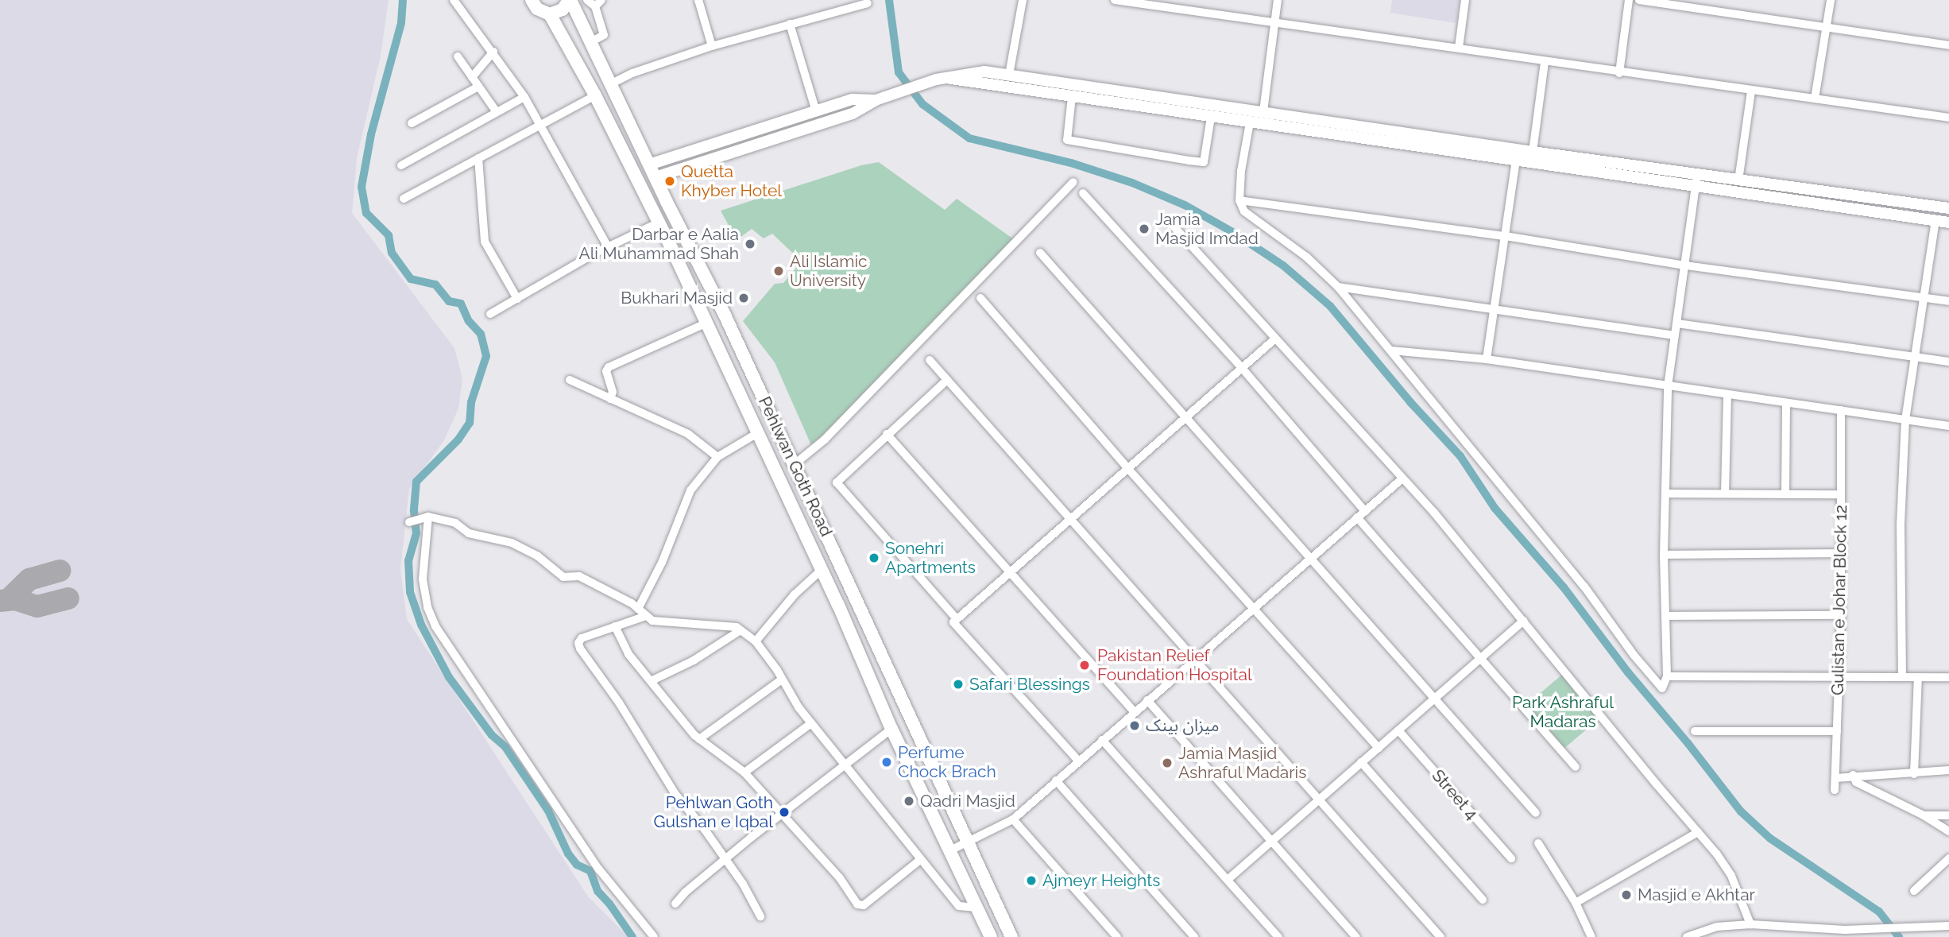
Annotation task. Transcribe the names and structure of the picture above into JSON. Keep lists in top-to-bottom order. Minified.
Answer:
{"streets":{"main road":["Pehlwan Goth Road"],"street":["Gulistan e Johar Block 12","Street 4"]},"parks":["Park Ashraful Madaras"],"places":["Quetta Khyber Hotel","Jamia Masjid Imdad","Darbar e Aalia Ali Muhammad Shah","Ali Islamic University","Bukhari Masjid","Sonehri Apartments","Pakistan Relief Foundation Hospital","Safari Blessings","میزان بینک","Perfume Chock Brach","Jamia Masjid Ashraful Madaris","Qadri Masjid","Pehlwan Goth Gulshan e Iqbal","Ajmeyr Heights","Masjid e Akhtar"]}
